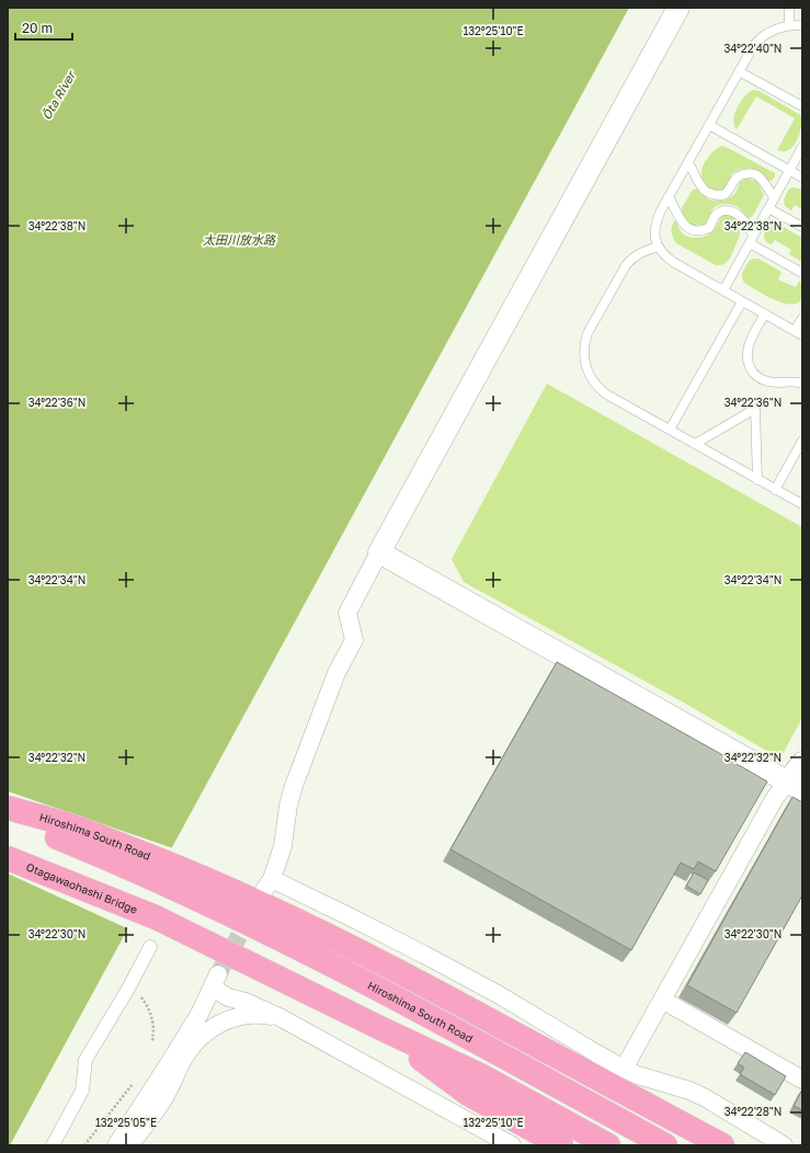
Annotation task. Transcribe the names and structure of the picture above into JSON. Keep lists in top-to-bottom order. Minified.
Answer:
{"streets":{"highway":["Hiroshima South Road","Otagawaohashi Bridge"]},"water":["Ōta River","太田川放水路"],"scale_bar":"20 m","coordinates":["132°25'10\"E","34°22'40\"N","34°22'38\"N","34°22'36\"N","34°22'34\"N","34°22'32\"N","34°22'30\"N","34°22'28\"N","132°25'05\"E"]}
